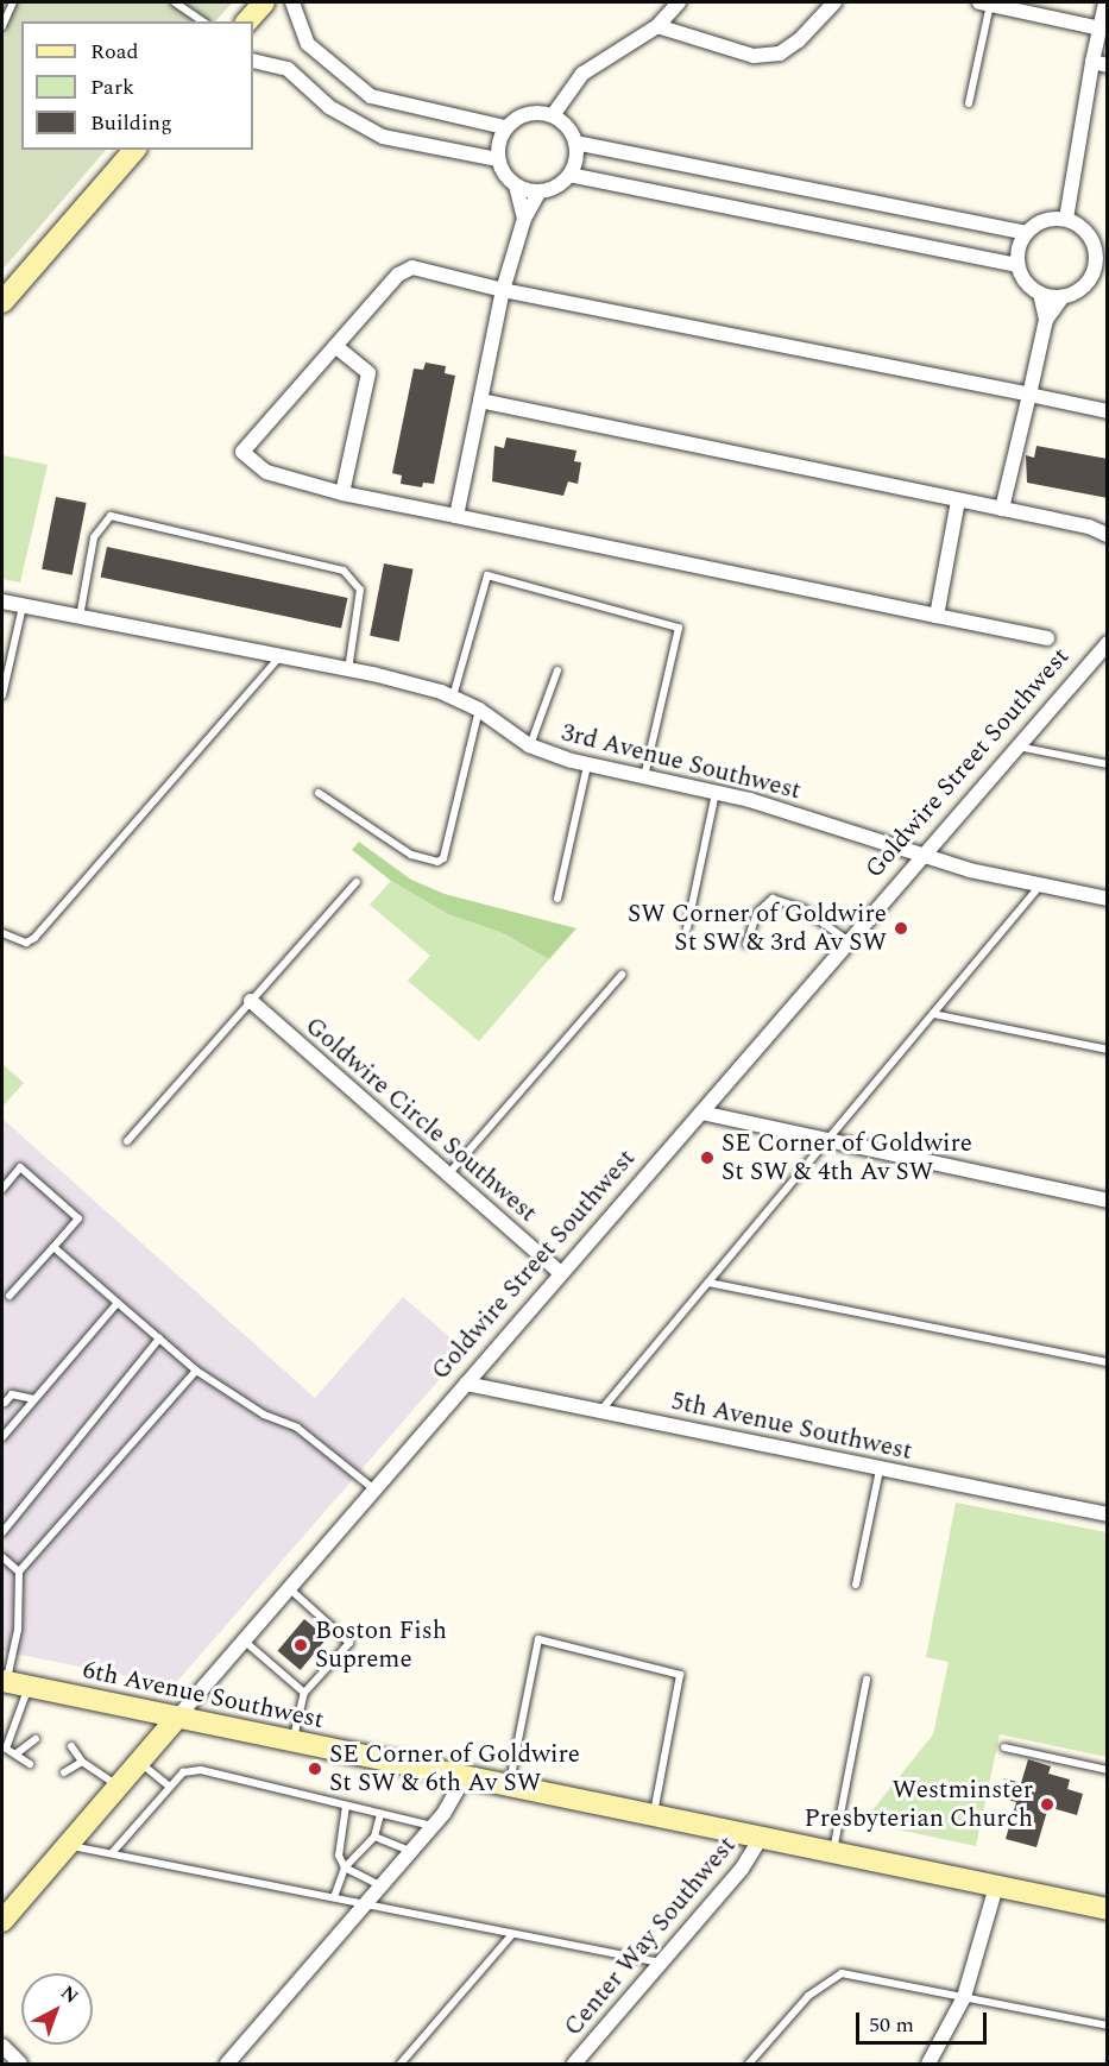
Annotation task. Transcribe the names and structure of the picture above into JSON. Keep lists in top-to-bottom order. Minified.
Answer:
{"streets":{"main road":["Goldwire Street Southwest","6th Avenue Southwest"],"street":["3rd Avenue Southwest","Goldwire Circle Southwest","5th Avenue Southwest","Center Way Southwest"]},"crossings":[["3rd Avenue Southwest","Goldwire Street Southwest"],["Goldwire Street Southwest","Goldwire Circle Southwest"],["Goldwire Street Southwest","5th Avenue Southwest"],["Goldwire Street Southwest","6th Avenue Southwest"],["6th Avenue Southwest","Center Way Southwest"]],"places":["SW Corner of Goldwire St SW & 3rd Av SW","SE Corner of Goldwire St SW & 4th Av SW","Boston Fish Supreme","SE Corner of Goldwire St SW & 6th Av SW","Westminster Presbyterian Church"],"legend":["Road","Park","Building"],"scale_bar":"50 m","north":"top right"}
